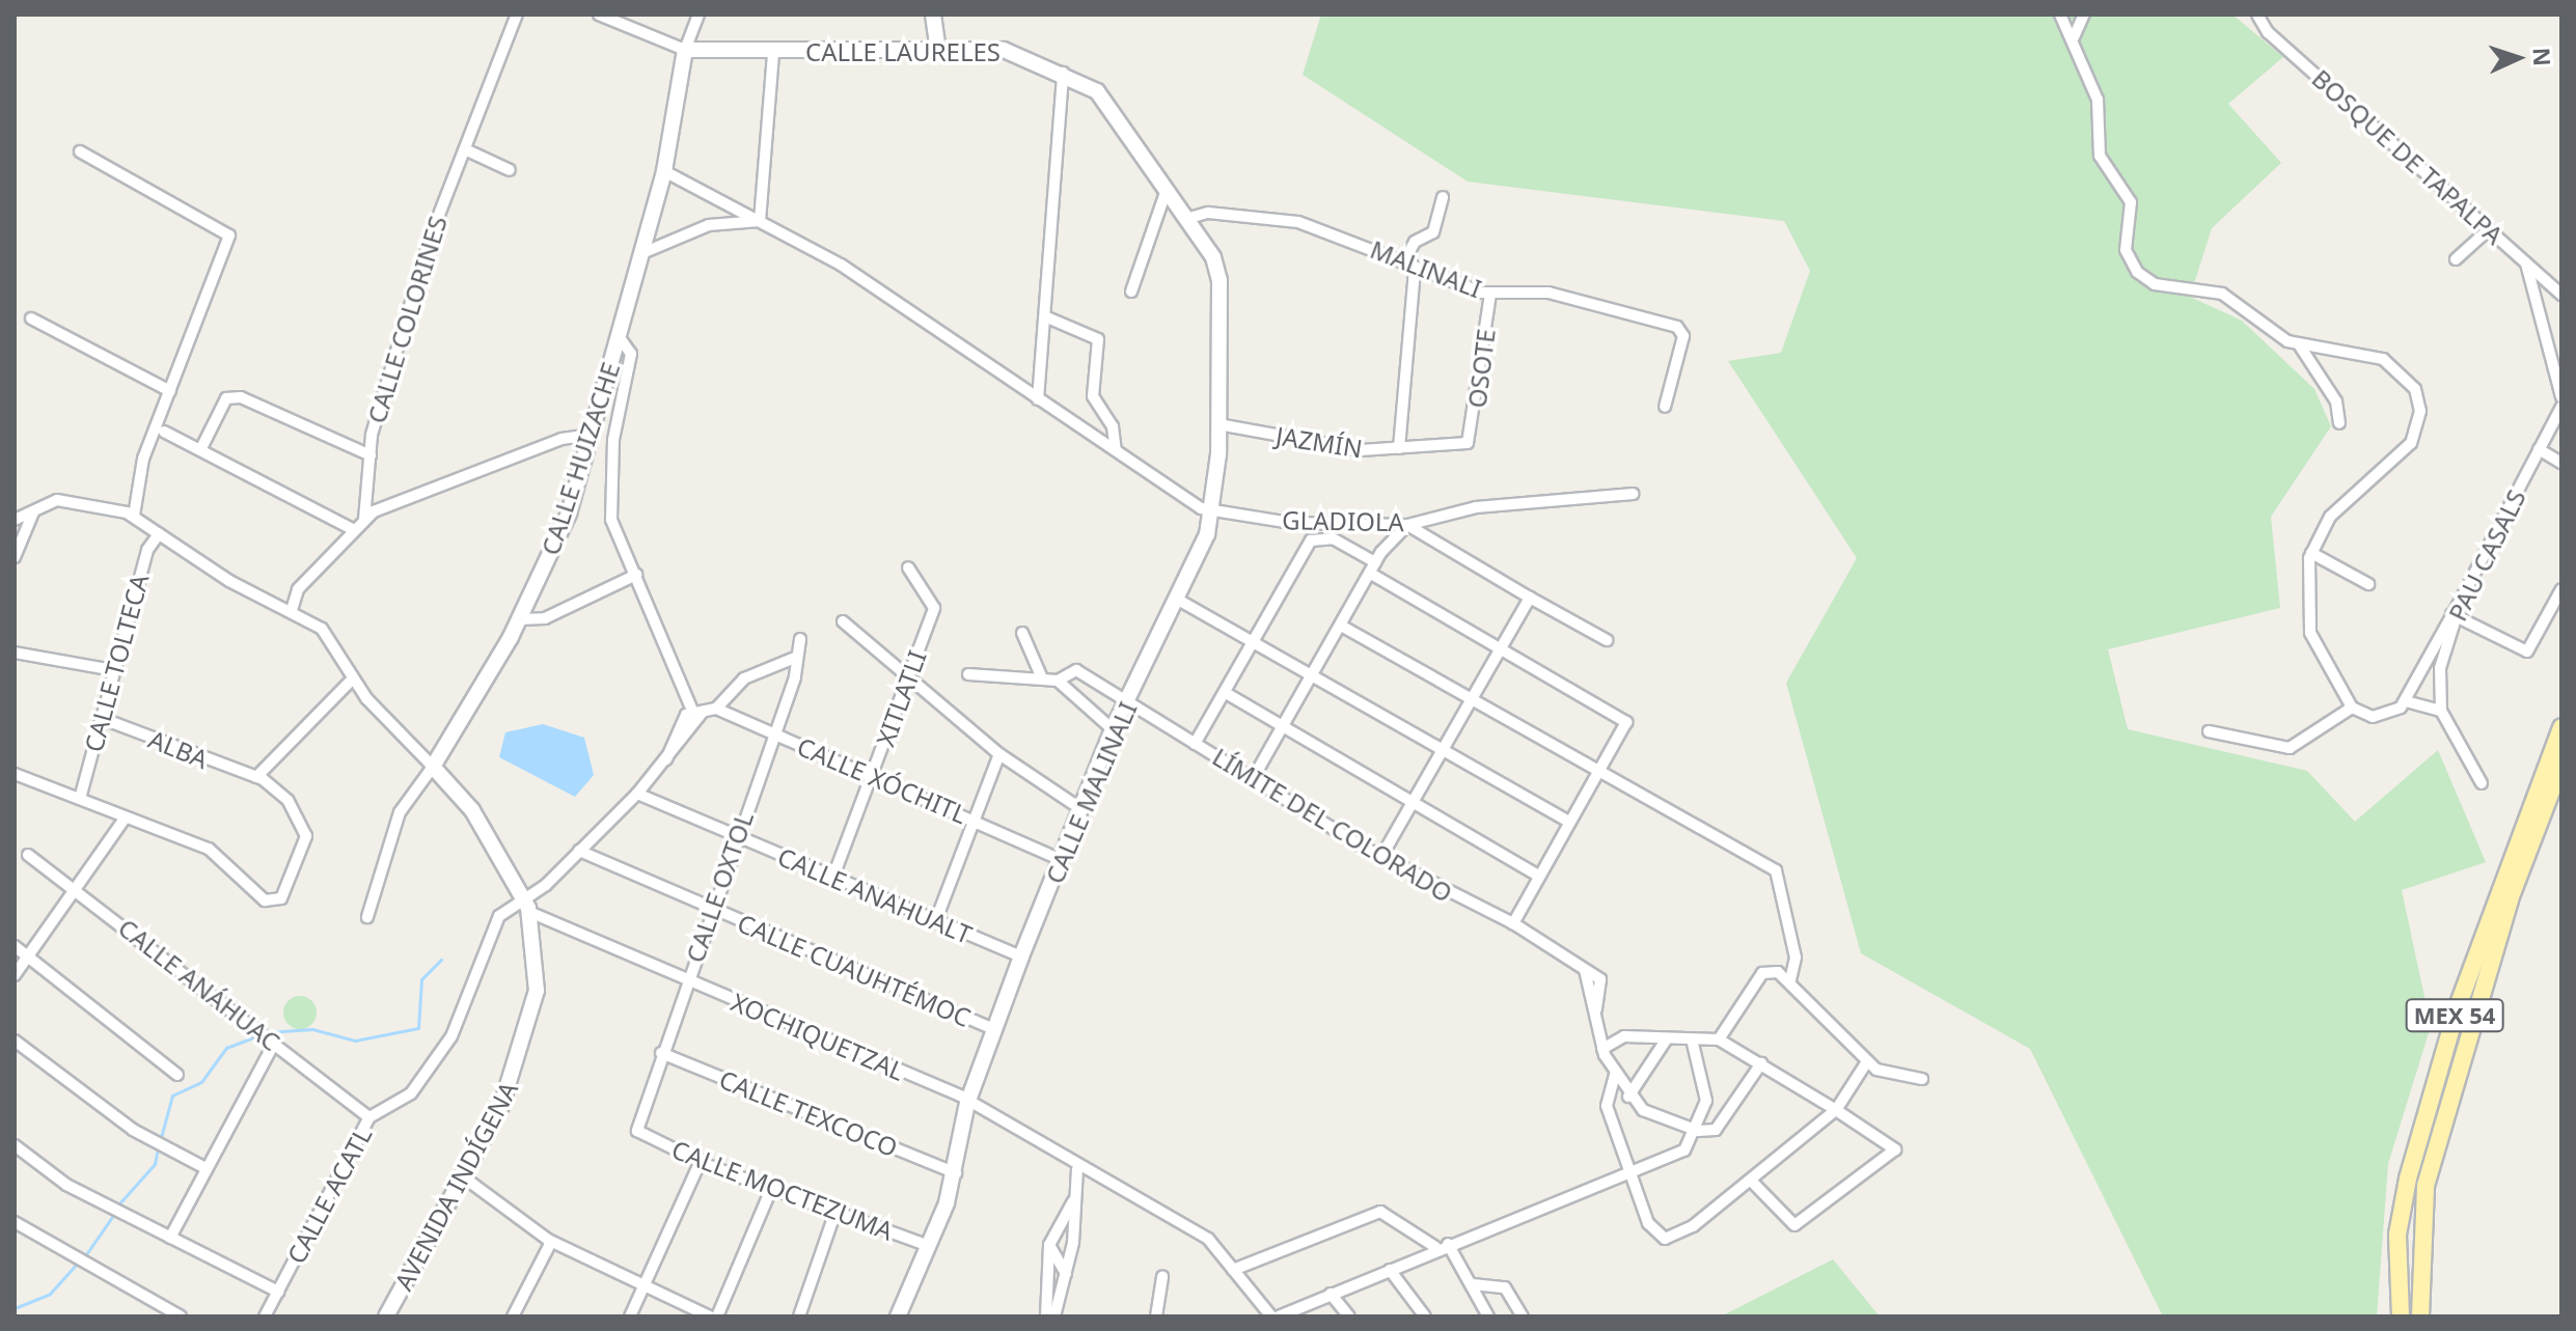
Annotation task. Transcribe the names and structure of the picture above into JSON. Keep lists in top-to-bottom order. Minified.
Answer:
{"streets":{"main road":["MEX 54"],"street":["CALLE LAURELES","BOSQUE DE TAPALPA","MALINALI","CALLE COLORINES","OSOTE","JAZMÍN","CALLE HUIZACHE","GLADIOLA","PAU CASALS","CALLE TOLTECA","XITLATLI","ALBA","CALLE XÓCHITL","CALLE MALINALI","LÍMITE DEL COLORADO","CALLE OXTOL","CALLE ANAHUALT","CALLE CUAUHTÉMOC","CALLE ANÁHUAC","XOCHIQUETZAL","CALLE TEXCOCO","AVENIDA INDÍGENA","CALLE MOCTEZUMA","CALLE ACATL"]},"crossings":[["CALLE LAURELES","MALINALI"],["CALLE LAURELES","CALLE HUIZACHE"],["CALLE LAURELES","CALLE MALINALI"],["MALINALI","OSOTE"],["MALINALI","CALLE MALINALI"],["OSOTE","JAZMÍN"],["JAZMÍN","CALLE MALINALI"],["CALLE HUIZACHE","AVENIDA INDÍGENA"],["GLADIOLA","CALLE MALINALI"],["CALLE TOLTECA","ALBA"],["CALLE TOLTECA","AVENIDA INDÍGENA"],["XITLATLI","CALLE XÓCHITL"],["XITLATLI","CALLE ANAHUALT"],["CALLE XÓCHITL","CALLE MALINALI"],["CALLE XÓCHITL","CALLE OXTOL"],["CALLE MALINALI","LÍMITE DEL COLORADO"],["CALLE MALINALI","CALLE ANAHUALT"],["CALLE MALINALI","CALLE CUAUHTÉMOC"],["CALLE MALINALI","XOCHIQUETZAL"],["CALLE MALINALI","CALLE TEXCOCO"],["CALLE MALINALI","CALLE MOCTEZUMA"],["CALLE OXTOL","CALLE ANAHUALT"],["CALLE OXTOL","CALLE CUAUHTÉMOC"],["CALLE OXTOL","XOCHIQUETZAL"],["CALLE OXTOL","CALLE TEXCOCO"],["CALLE OXTOL","CALLE MOCTEZUMA"],["CALLE ANÁHUAC","CALLE ACATL"],["XOCHIQUETZAL","AVENIDA INDÍGENA"],["XOCHIQUETZAL","CALLE ACATL"],["AVENIDA INDÍGENA","CALLE ACATL"]],"north":"right"}
